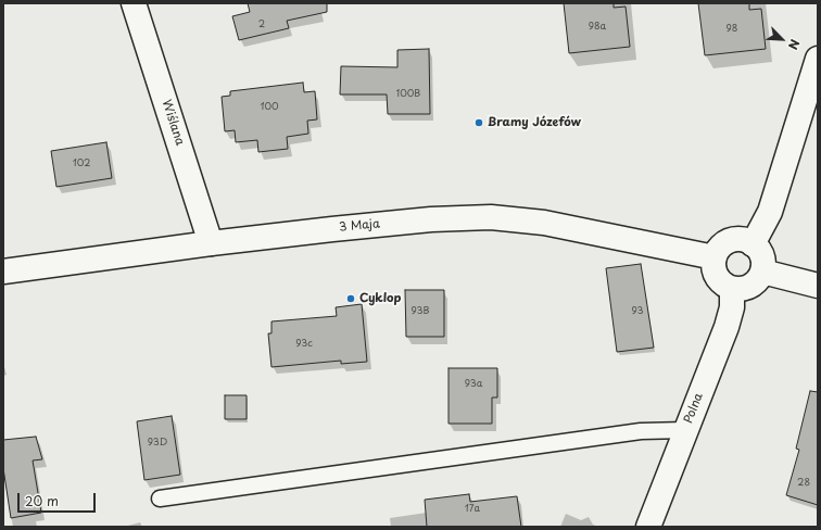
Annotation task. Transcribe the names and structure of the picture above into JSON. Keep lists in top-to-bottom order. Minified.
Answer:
{"streets":{"street":["Wiślana","3 Maja","Polna"]},"crossings":[["Wiślana","3 Maja"],["3 Maja","Polna"]],"places":["Bramy Józefów","Cyklop"],"house_numbers":["2","98a","98","100B","100","102","93B","93","93c","93a","93D","28","17a"],"scale_bar":"20 m","north":"bottom right"}
